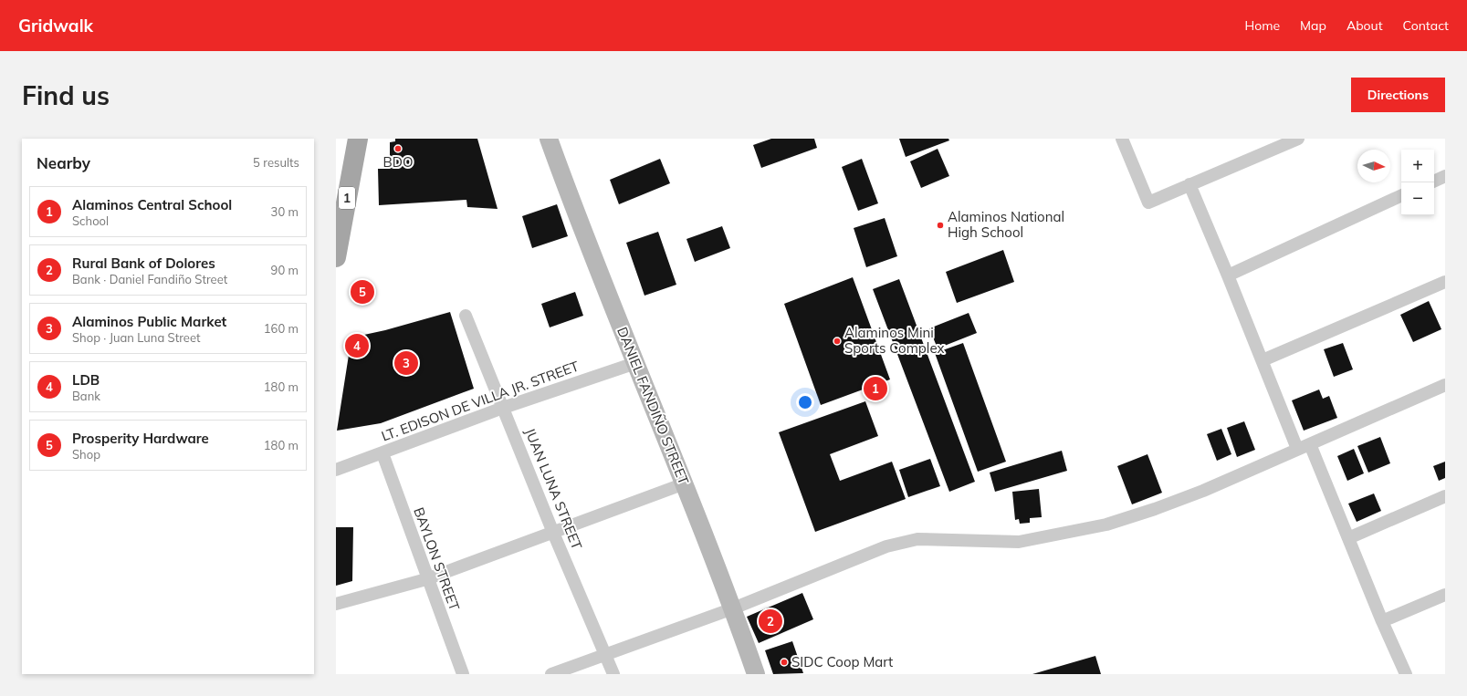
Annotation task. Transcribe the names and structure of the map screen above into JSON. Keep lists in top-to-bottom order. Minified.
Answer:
{"streets":{"main road":["1"],"street":["LT. EDISON DE VILLA JR. STREET","DANIEL FANDIÑO STREET","JUAN LUNA STREET","BAYLON STREET"]},"crossings":[["LT. EDISON DE VILLA JR. STREET","DANIEL FANDIÑO STREET"],["LT. EDISON DE VILLA JR. STREET","JUAN LUNA STREET"],["LT. EDISON DE VILLA JR. STREET","BAYLON STREET"]],"places":["BDO","Alaminos National High School","Alaminos Mini Sports Complex","SIDC Coop Mart"],"north":"right","page":{"header":"Gridwalk","nav":["Home","Map","About","Contact"],"buttons":"Directions","title":"Find us","heading":["Nearby","5 results"],"map_buttons":["+","−"],"list":[{"mark":"1","name":"Alaminos Central School","note":"School","value":"30 m"},{"mark":"2","name":"Rural Bank of Dolores","note":"Bank · Daniel Fandiño Street","value":"90 m"},{"mark":"3","name":"Alaminos Public Market","note":"Shop · Juan Luna Street","value":"160 m"},{"mark":"4","name":"LDB","note":"Bank","value":"180 m"},{"mark":"5","name":"Prosperity Hardware","note":"Shop","value":"180 m"}],"pins":["5","4","3","1","2"]}}
